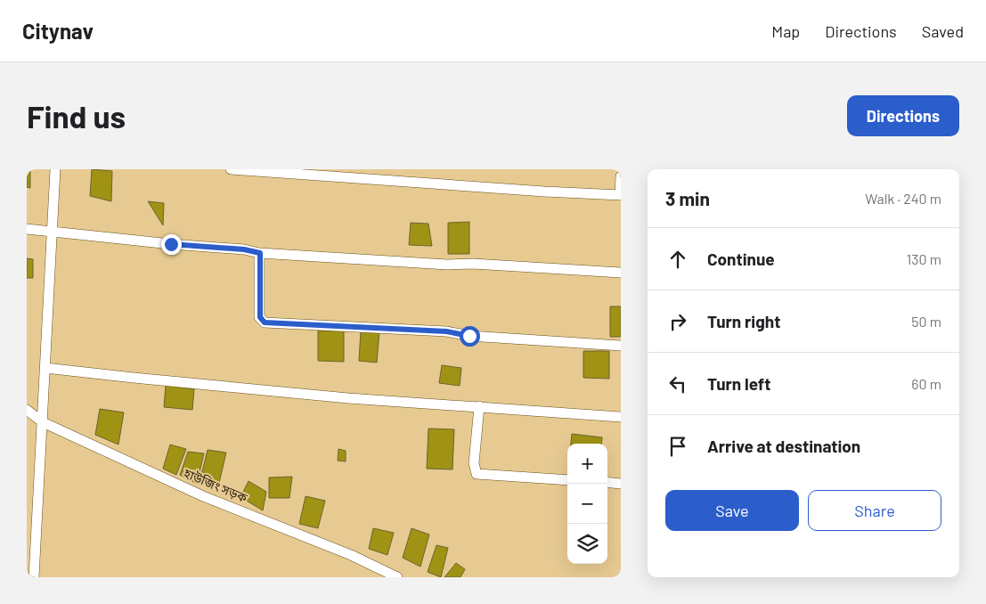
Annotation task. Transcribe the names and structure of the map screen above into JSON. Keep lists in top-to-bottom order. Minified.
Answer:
{"streets":{"street":["হাউজিং সড়ক"]},"page":{"header":"Citynav","nav":["Map","Directions","Saved"],"buttons":["Directions",["Save","Share"]],"title":"Find us","heading":["3 min","Walk · 240 m"],"list":[["Continue","130 m"],["Turn right","50 m"],["Turn left","60 m"],"Arrive at destination"],"map_buttons":["+","−"]}}
